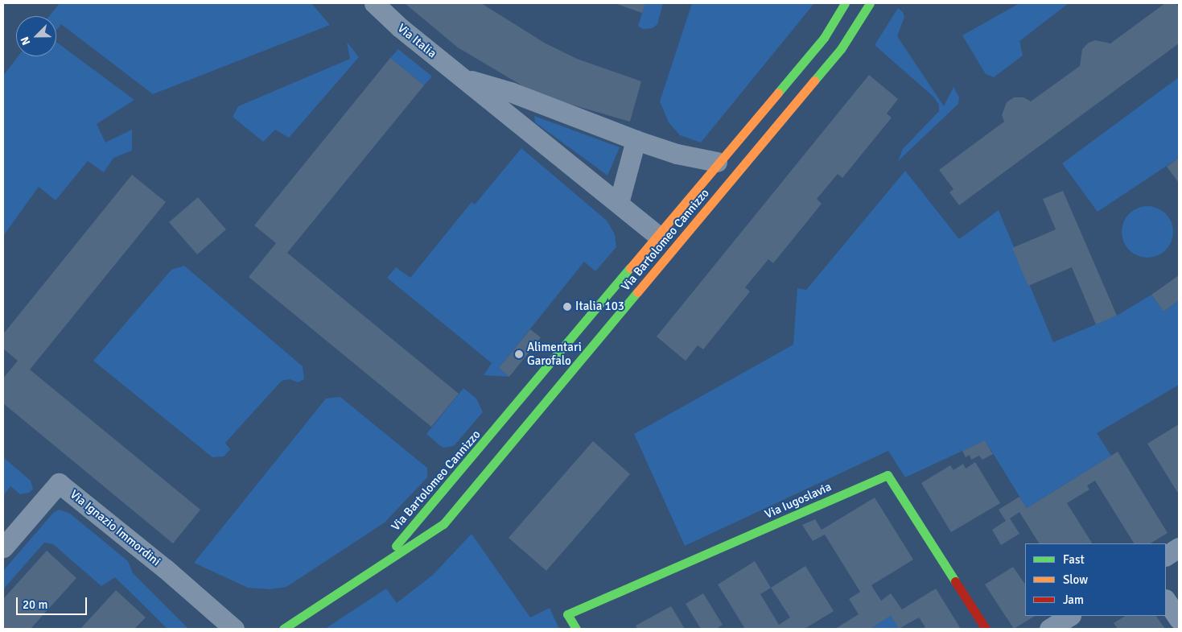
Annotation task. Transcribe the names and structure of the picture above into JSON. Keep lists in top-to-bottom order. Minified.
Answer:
{"streets":{"street":["Via Italia","Via Bartolomeo Cannizzo","Via Iugoslavia","Via Ignazio Immordini"]},"crossings":[["Via Italia","Via Bartolomeo Cannizzo"]],"places":["Italia 103","Alimentari Garofalo"],"legend":["Fast","Slow","Jam"],"scale_bar":"20 m","north":"bottom left"}
